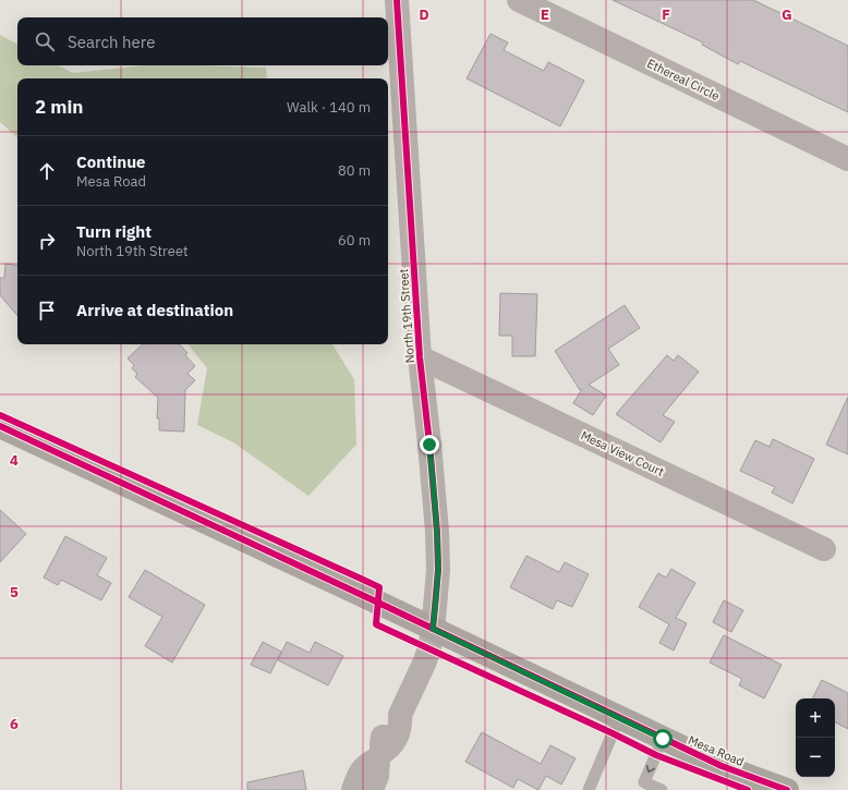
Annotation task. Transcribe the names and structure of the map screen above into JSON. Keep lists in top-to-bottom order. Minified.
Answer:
{"streets":{"main road":["Mesa Road"],"street":["Ethereal Circle","North 19th Street","Mesa View Court"]},"crossings":[["North 19th Street","Mesa View Court"],["North 19th Street","Mesa Road"]],"page":{"search":"Search here","heading":["2 min","Walk · 140 m"],"list":[["Continue","Mesa Road","80 m"],["Turn right","North 19th Street","60 m"],"Arrive at destination"],"map_buttons":["+","−"]},"grid":{"columns":["D","E","F","G"],"rows":["4","5","6"]}}
